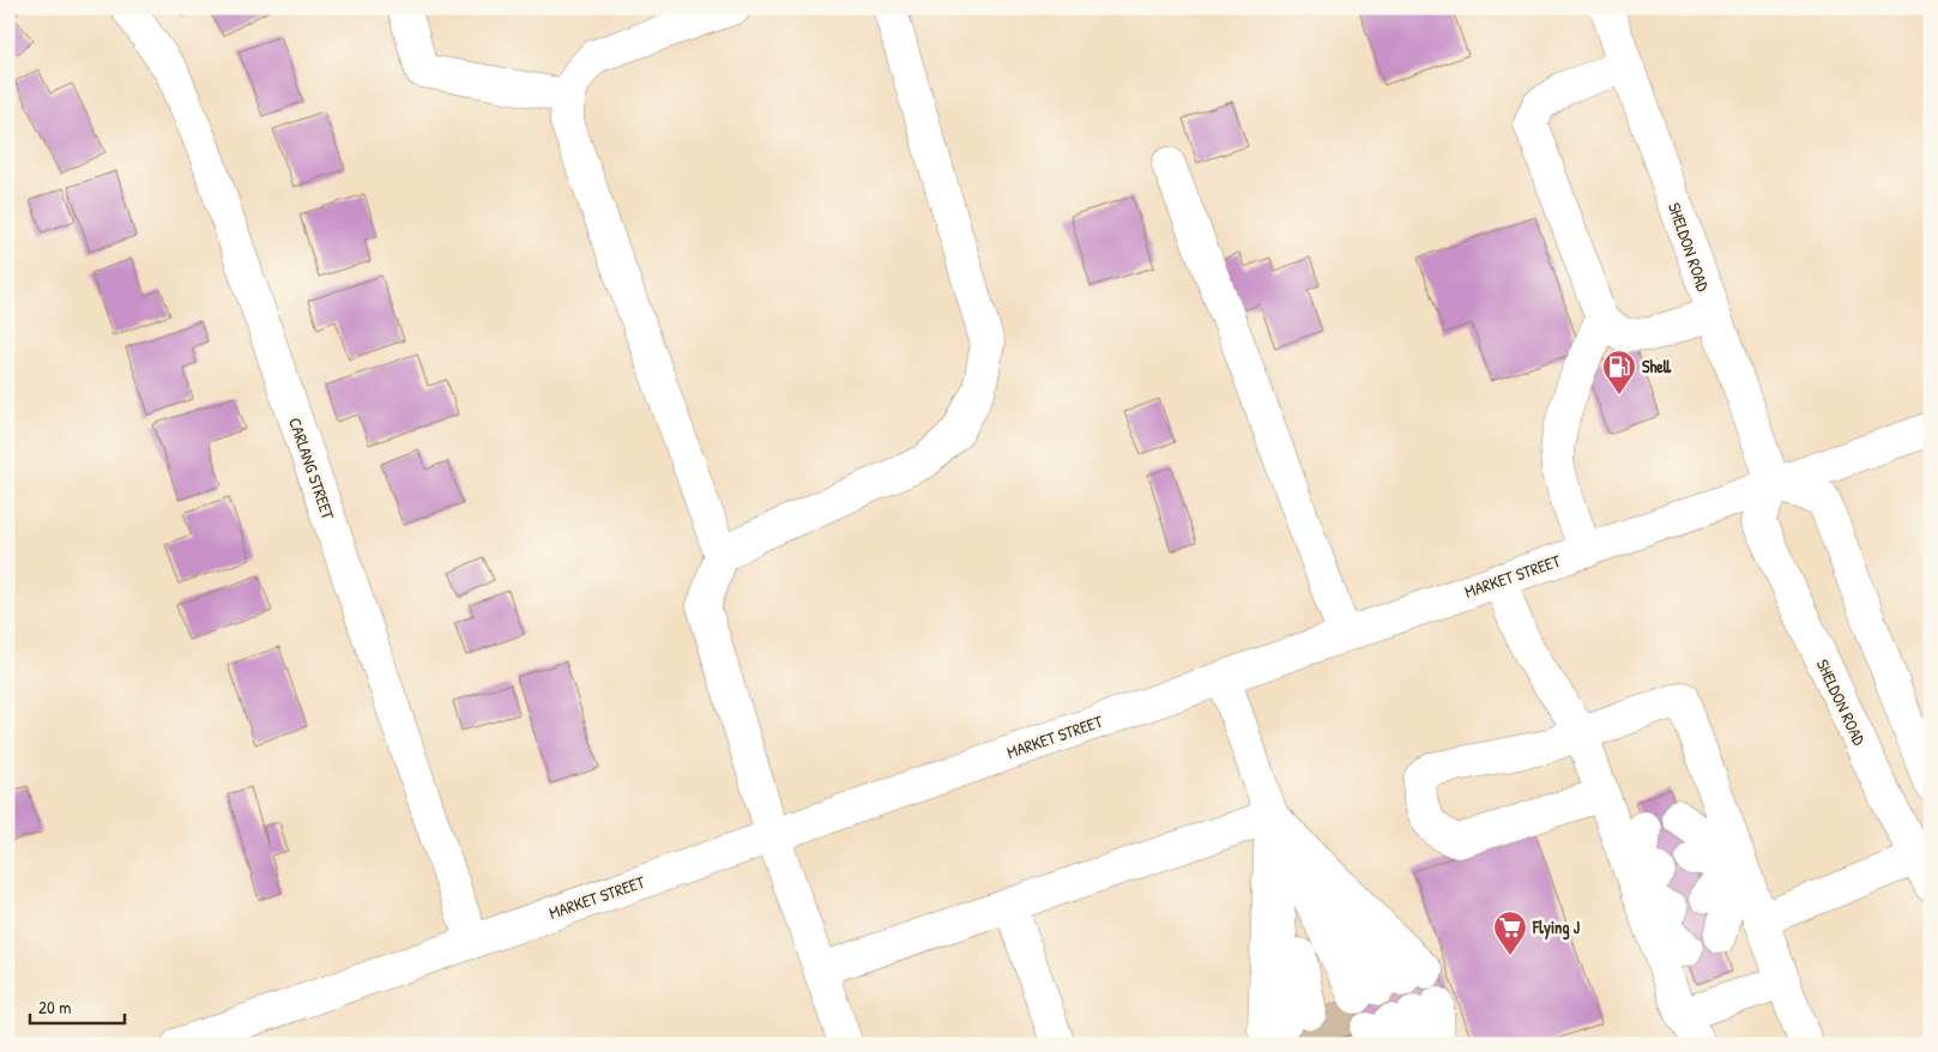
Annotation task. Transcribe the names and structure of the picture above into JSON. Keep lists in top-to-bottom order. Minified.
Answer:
{"streets":{"street":["SHELDON ROAD","CARLANG STREET","MARKET STREET"]},"crossings":[["SHELDON ROAD","MARKET STREET"],["CARLANG STREET","MARKET STREET"]],"places":{"fuel station":["Shell"],"supermarket":["Flying J"]},"scale_bar":"20 m"}
